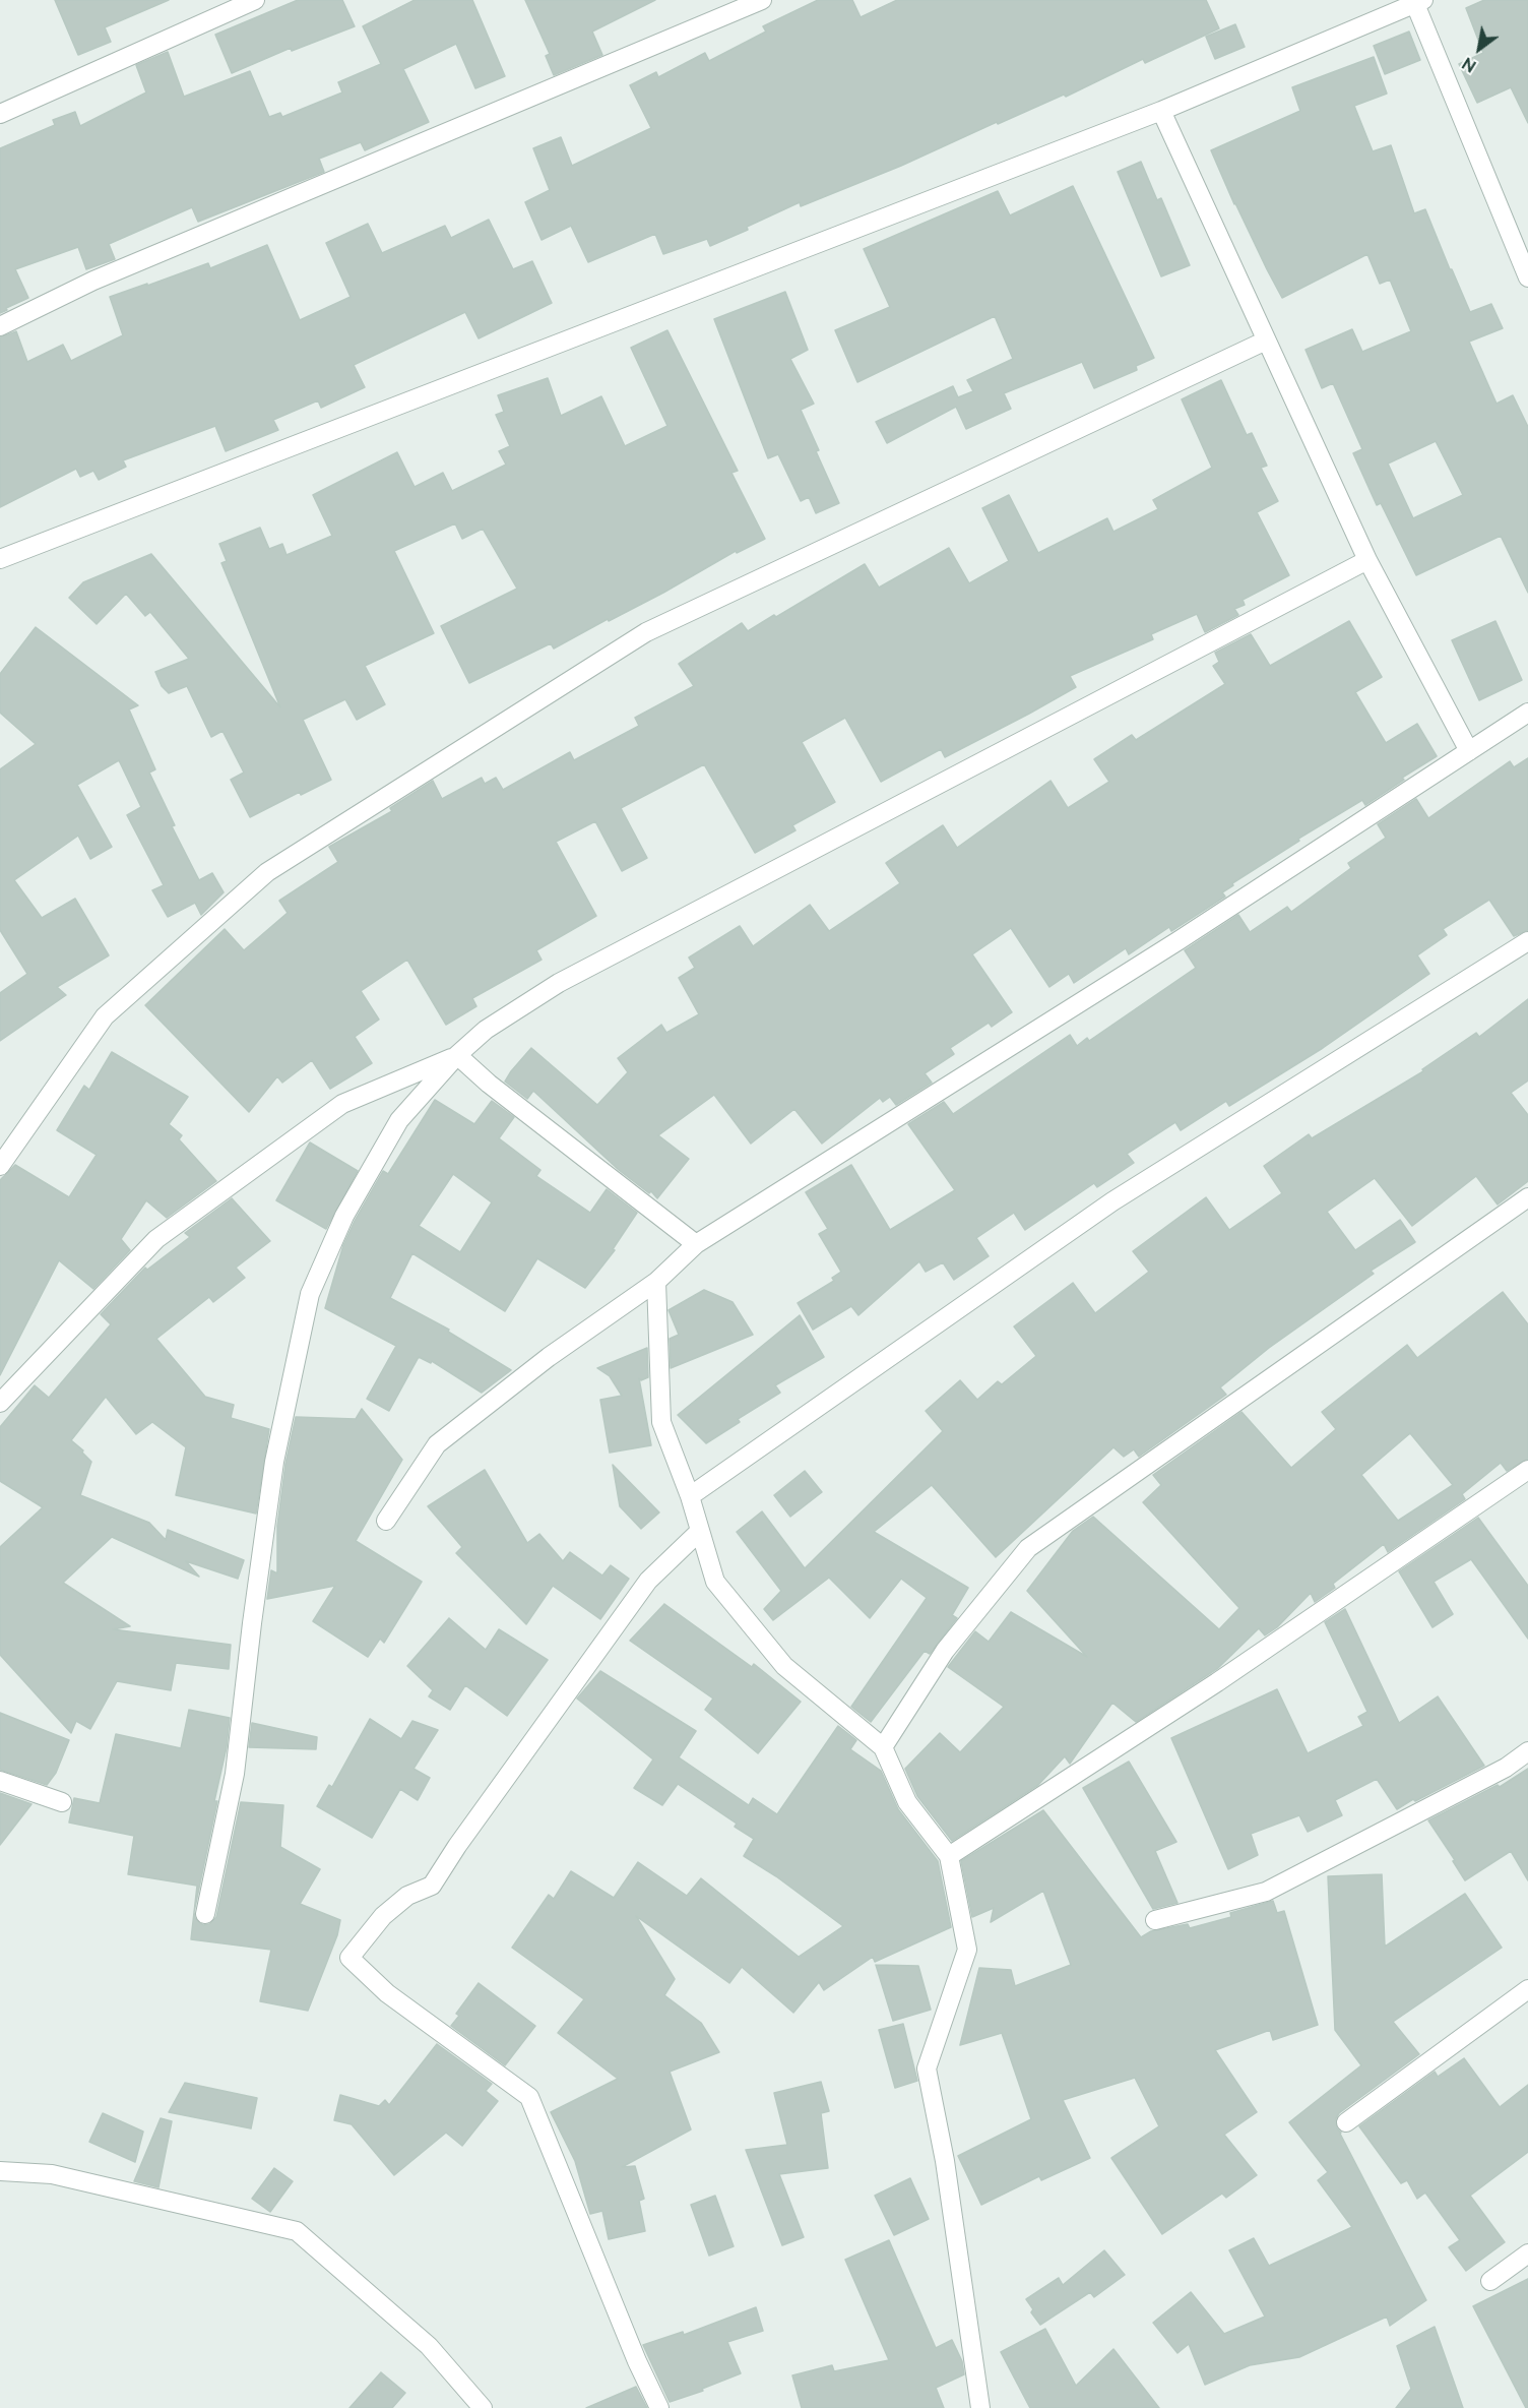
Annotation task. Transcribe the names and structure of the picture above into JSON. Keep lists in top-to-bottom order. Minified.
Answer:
{"north":"bottom left"}
